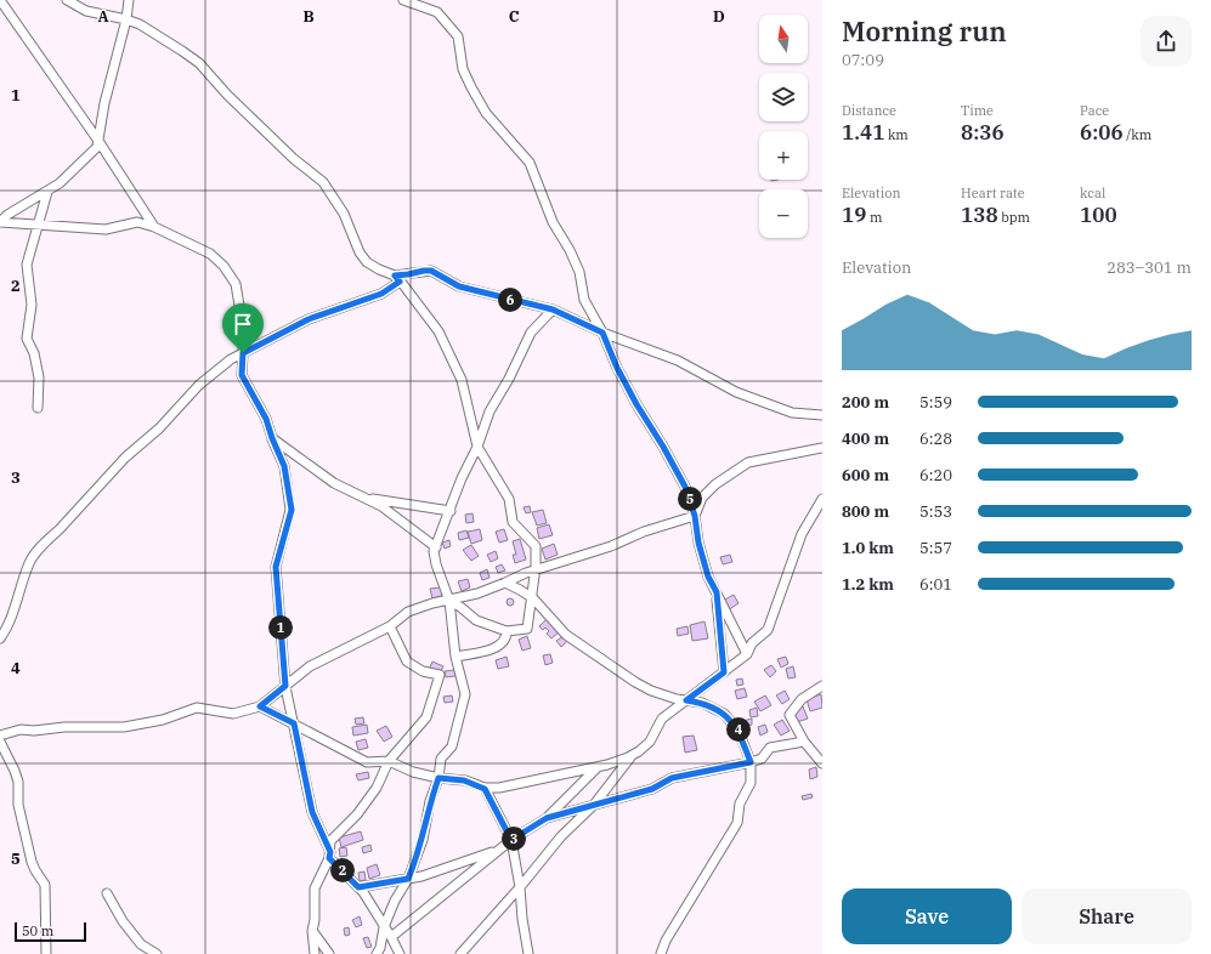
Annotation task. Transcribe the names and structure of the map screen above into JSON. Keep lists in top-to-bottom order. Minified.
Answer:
{"scale_bar":"50 m","north":"top","page":{"heading":["Morning run","07:09"],"map_buttons":["+","−"],"stats":[["Distance","1.41 km"],["Time","8:36"],["Pace","6:06 /km"],["Elevation","19 m"],["Heart rate","138 bpm"],["kcal","100"]],"chart":["Elevation","283–301 m"],"pins":["6","5","1","4","3","2"],"list":[{"name":"200 m","note":"5:59"},{"name":"400 m","note":"6:28"},{"name":"600 m","note":"6:20"},{"name":"800 m","note":"5:53"},{"name":"1.0 km","note":"5:57"},{"name":"1.2 km","note":"6:01"}],"buttons":["Save","Share"],"scale":"50 m"},"grid":{"columns":["A","B","C","D"],"rows":["1","2","3","4","5"]}}
